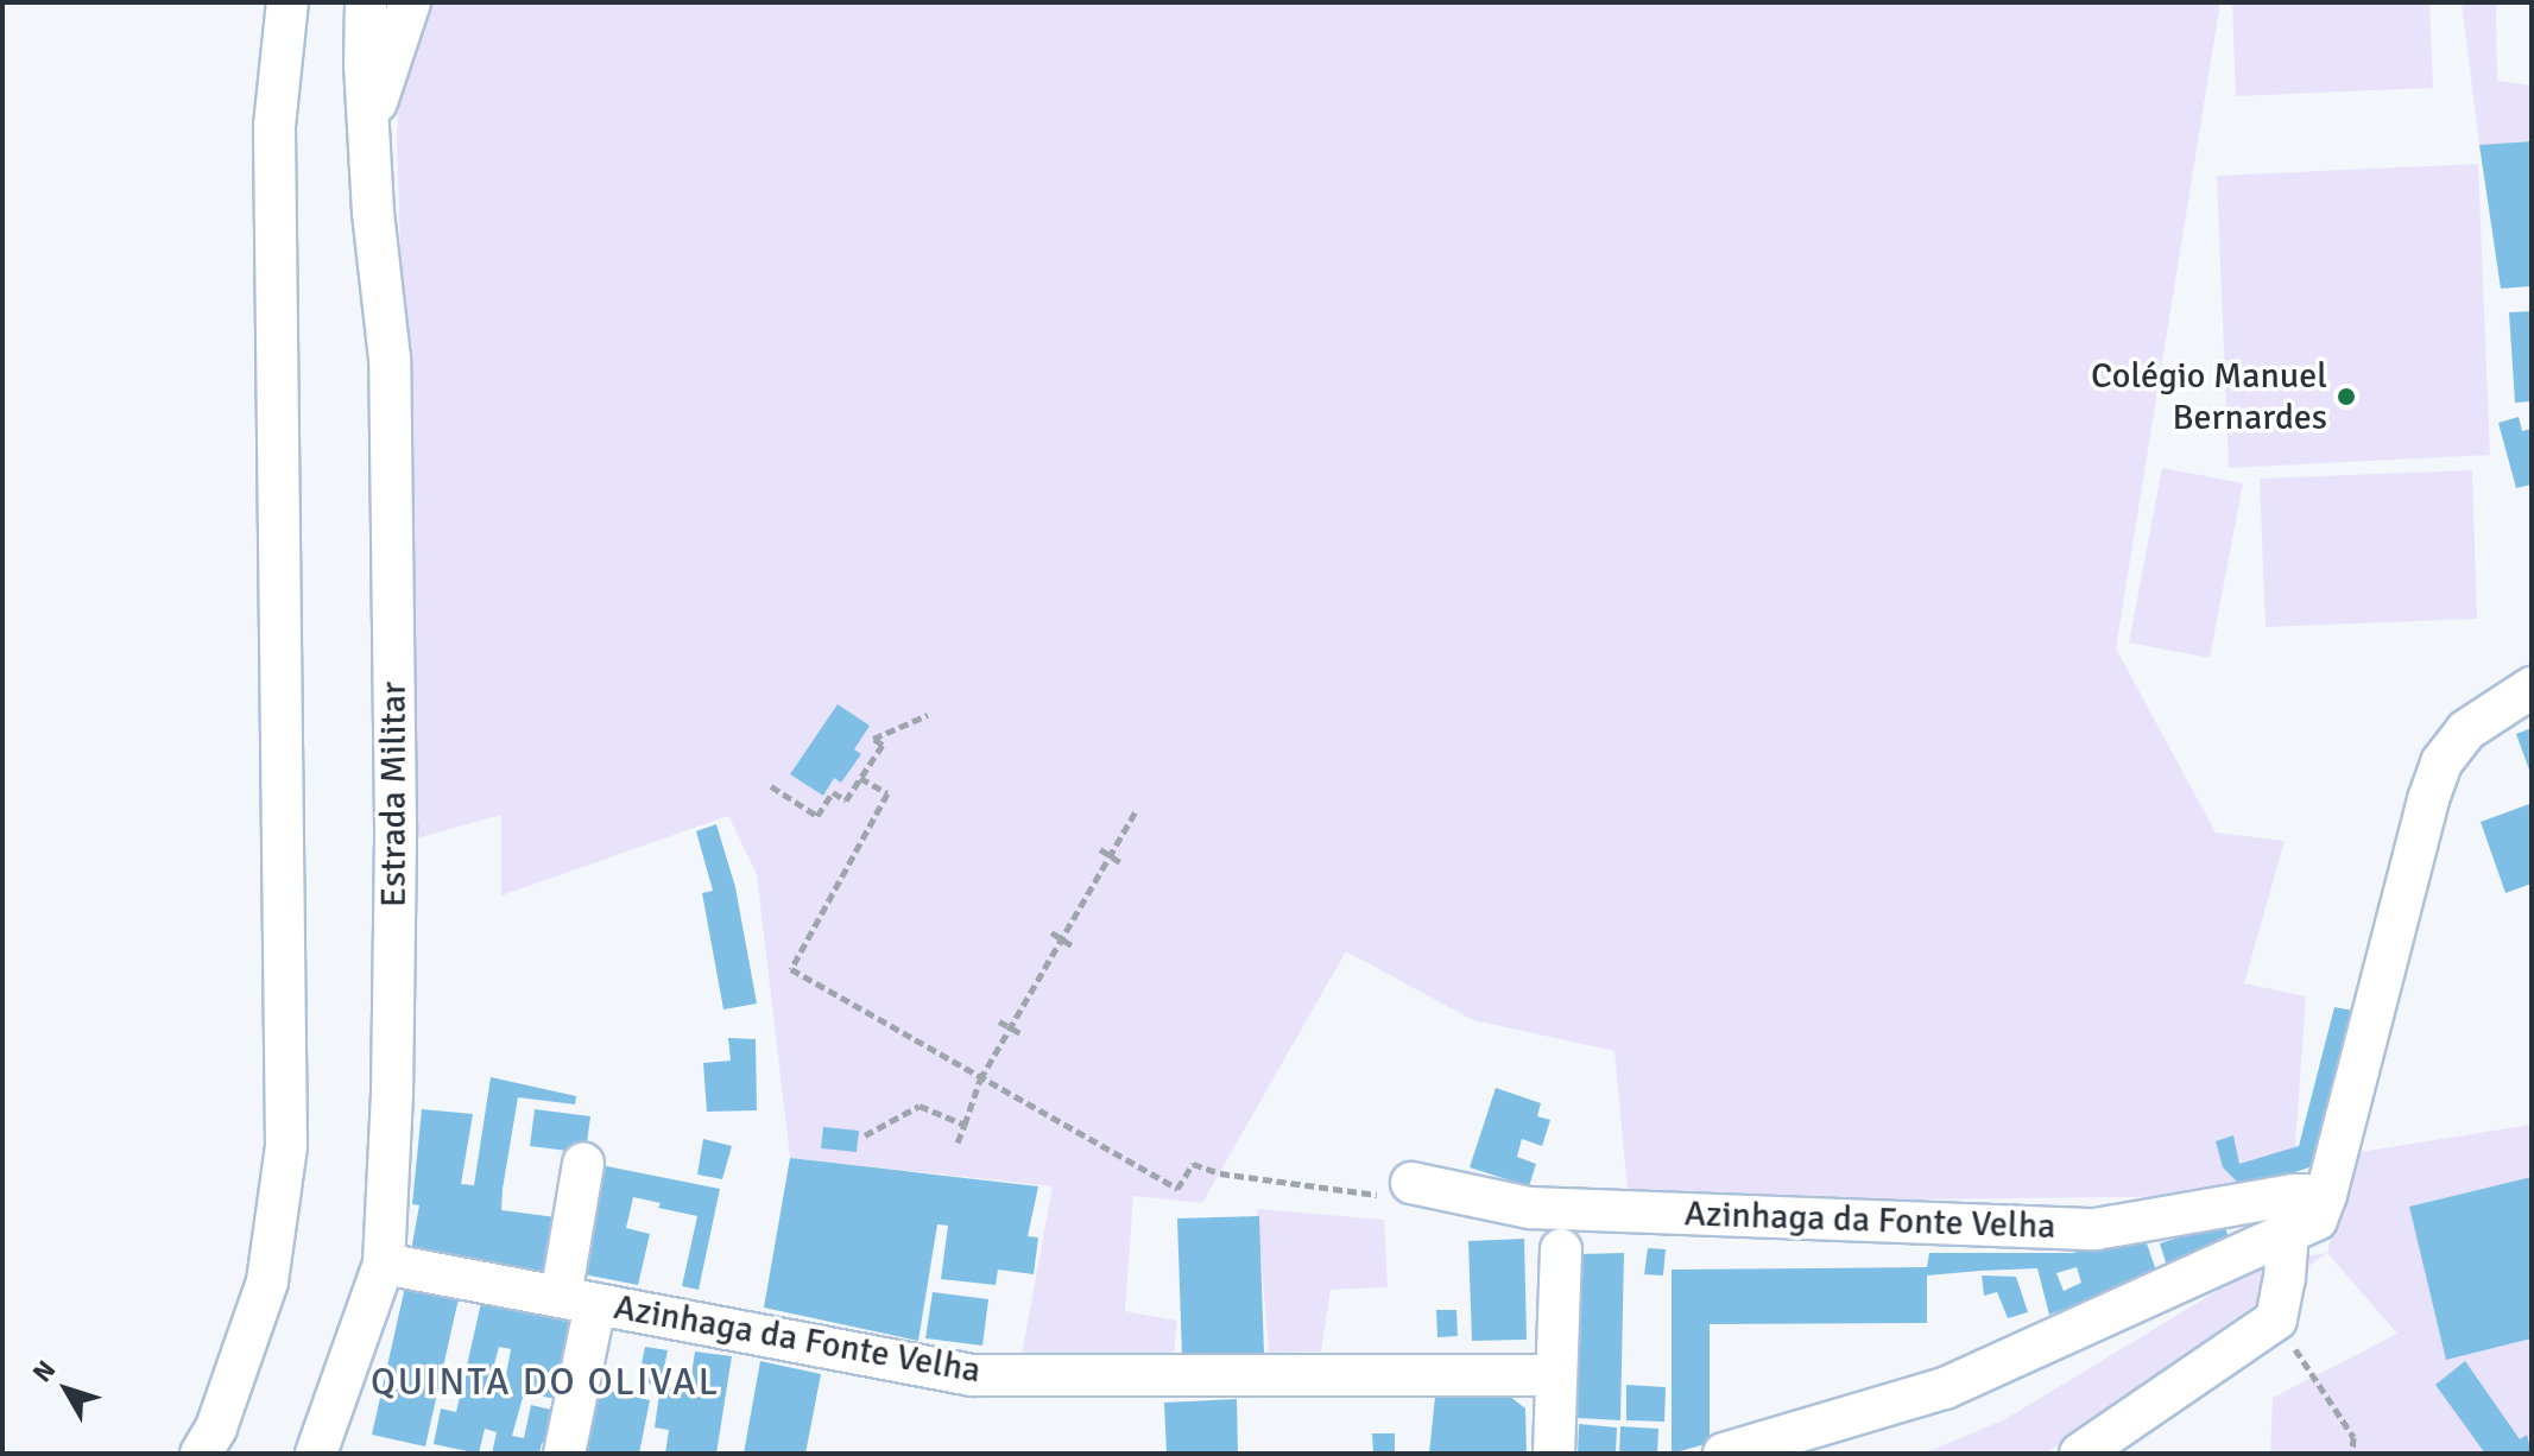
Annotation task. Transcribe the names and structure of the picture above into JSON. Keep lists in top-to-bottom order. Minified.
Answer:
{"streets":{"street":["Estrada Militar","Azinhaga da Fonte Velha"]},"crossings":[["Estrada Militar","Azinhaga da Fonte Velha"]],"districts":["QUINTA DO OLIVAL"],"places":["Colégio Manuel Bernardes"],"north":"top left"}
